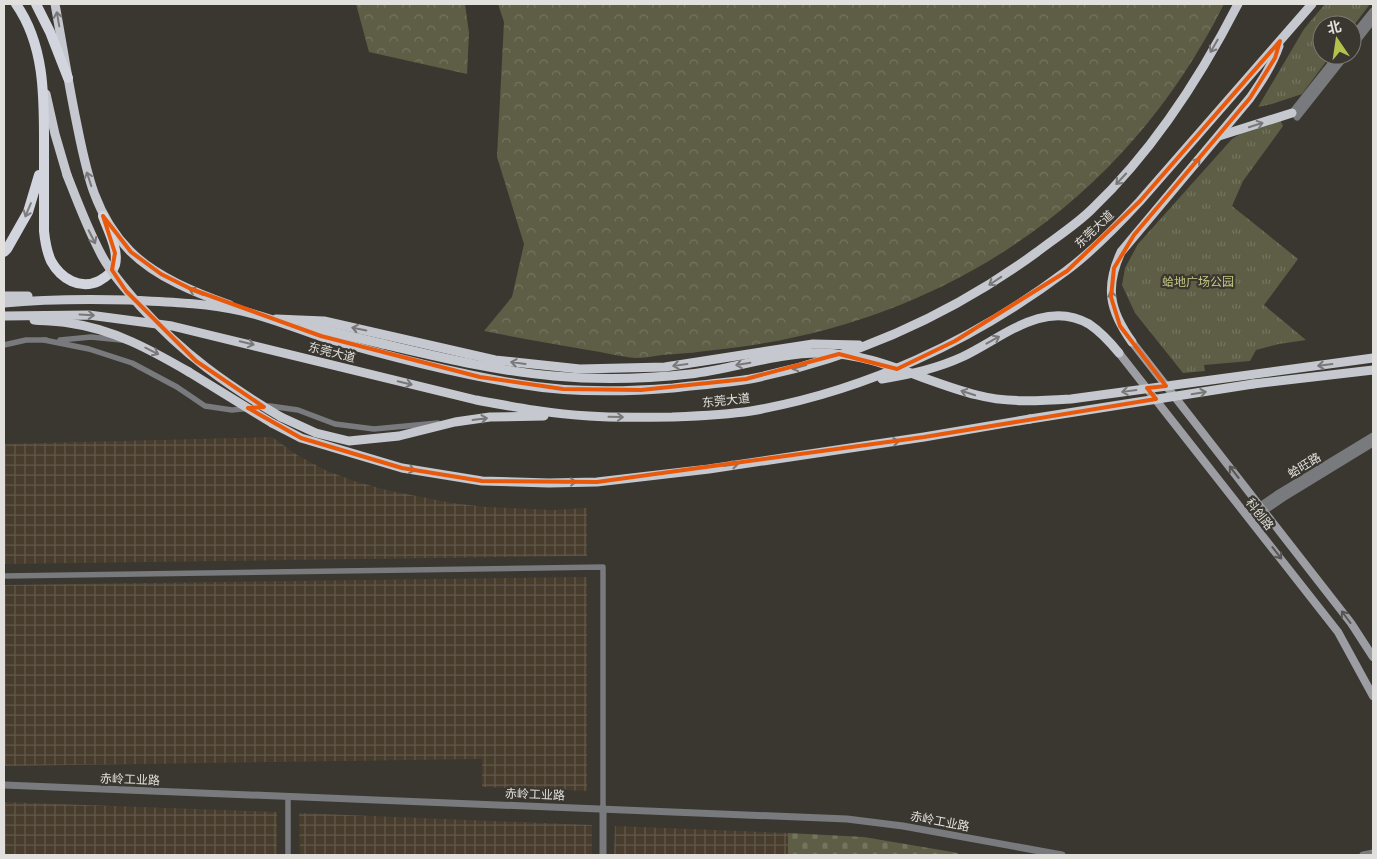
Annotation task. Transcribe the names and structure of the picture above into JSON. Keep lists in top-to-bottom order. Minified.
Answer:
{"streets":{"highway":["东莞大道"],"main road":["科创路"],"street":["蛤旺路","赤岭工业路"]},"crossings":[["蛤旺路","科创路"]],"parks":["蛤地广场公园"],"north":"top"}
